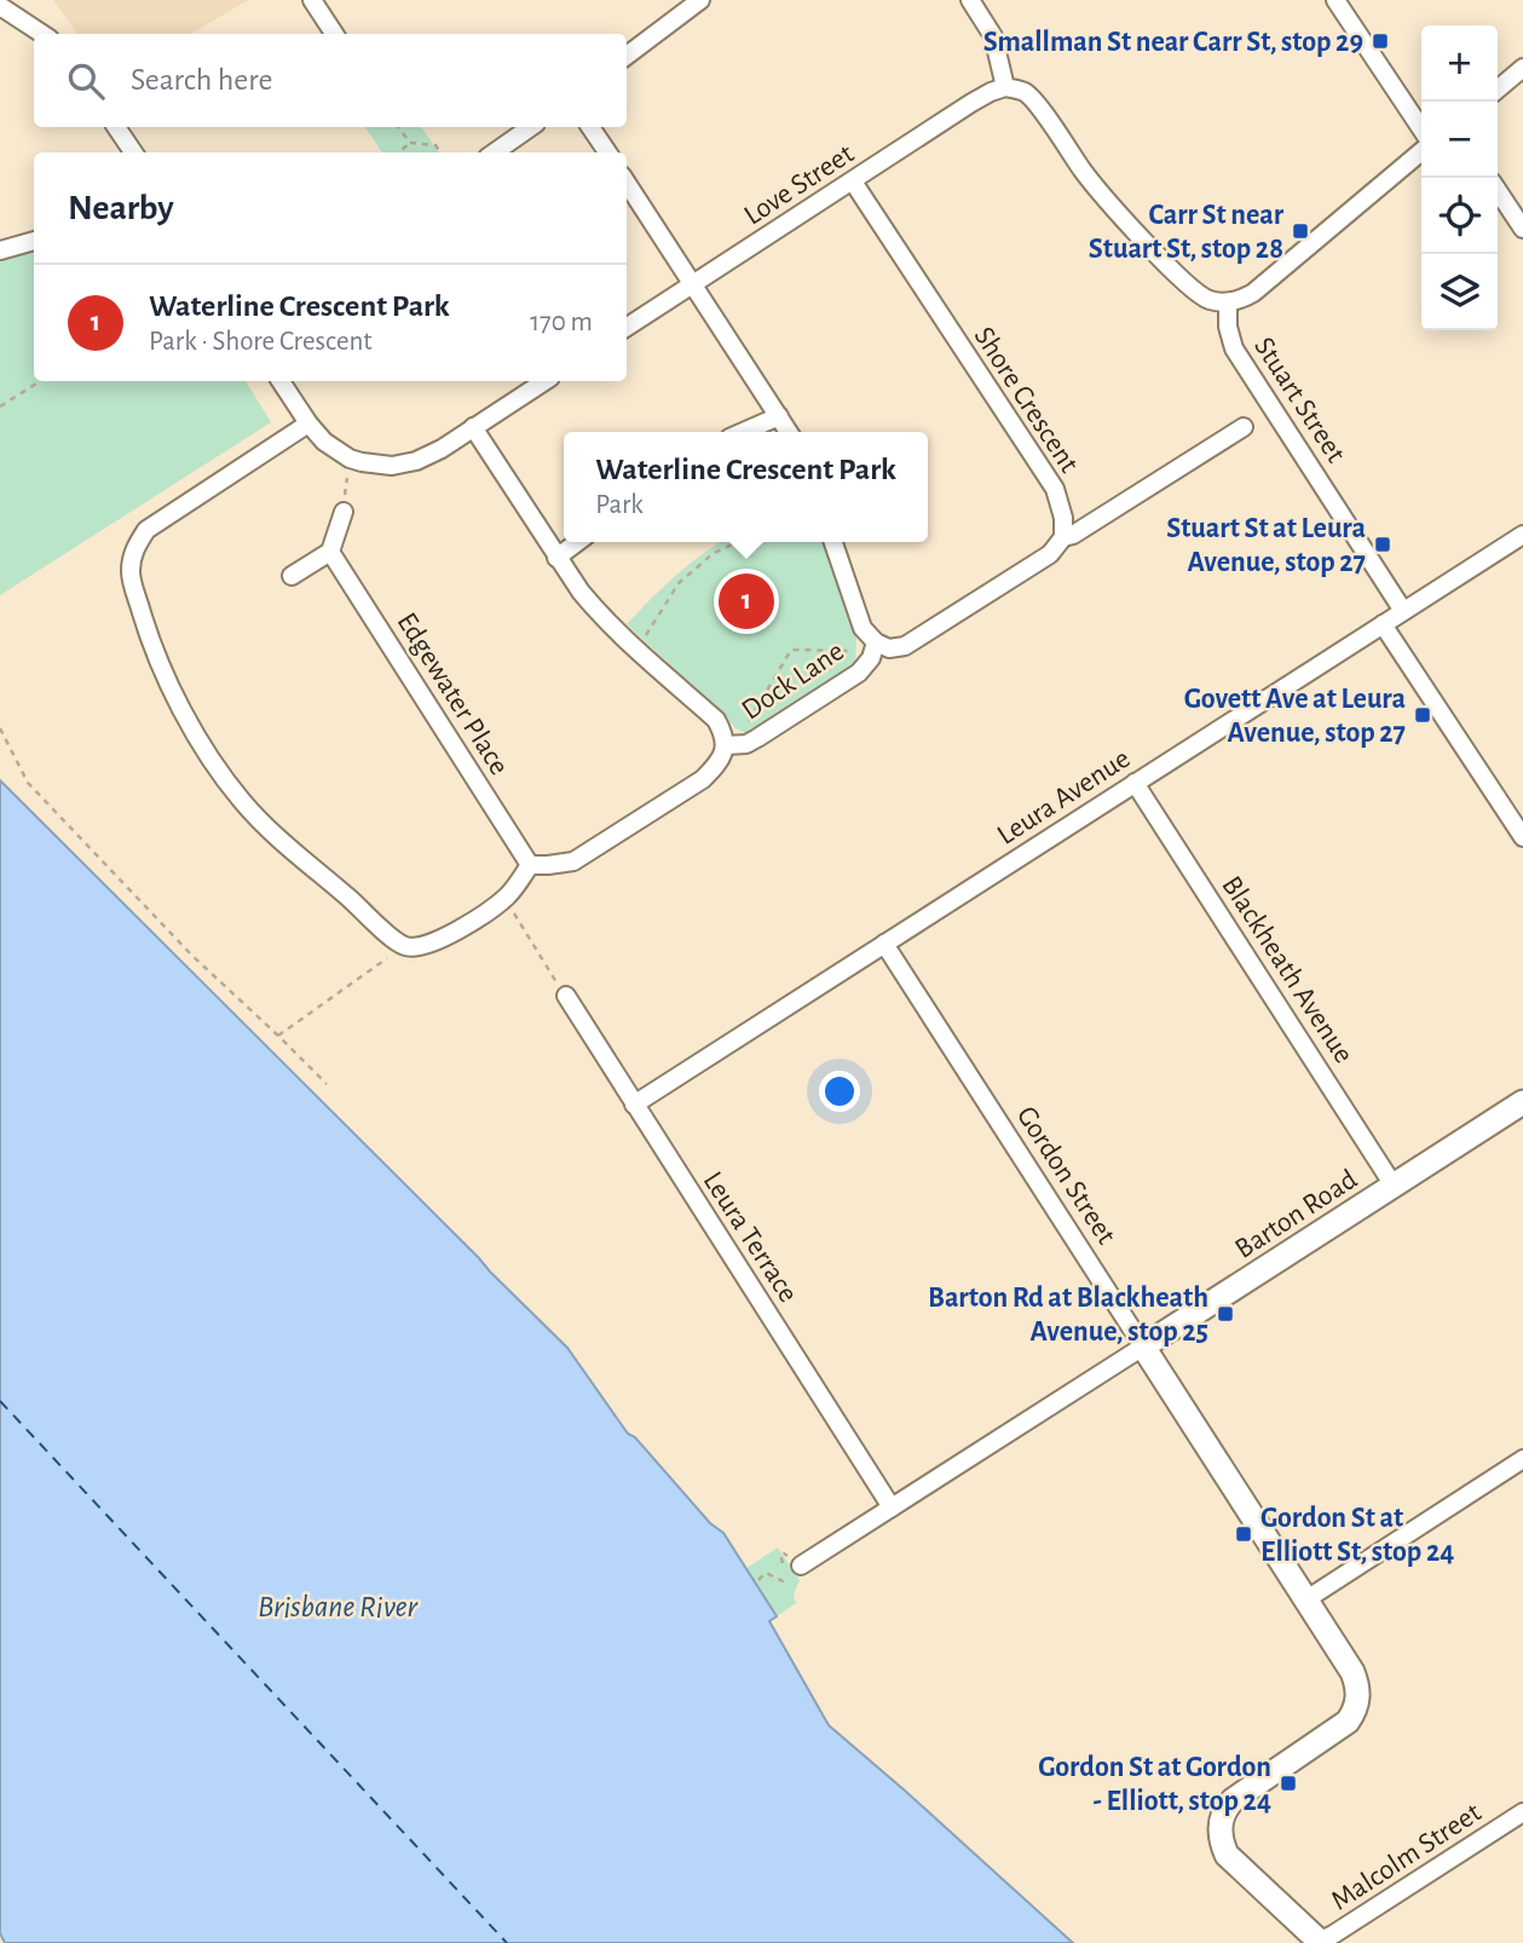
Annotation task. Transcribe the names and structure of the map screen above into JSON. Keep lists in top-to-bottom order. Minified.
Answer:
{"streets":{"street":["Love Street","Shore Crescent","Stuart Street","Dock Lane","Edgewater Place","Leura Avenue","Blackheath Avenue","Gordon Street","Barton Road","Leura Terrace","Malcolm Street"]},"crossings":[["Love Street","Shore Crescent"],["Stuart Street","Leura Avenue"],["Leura Avenue","Blackheath Avenue"],["Leura Avenue","Gordon Street"],["Leura Avenue","Leura Terrace"],["Blackheath Avenue","Barton Road"],["Gordon Street","Barton Road"],["Gordon Street","Malcolm Street"],["Barton Road","Leura Terrace"]],"water":["Brisbane River"],"places":{"transit":["Smallman St near Carr St, stop 29","Carr St near Stuart St, stop 28","Stuart St at Leura Avenue, stop 27","Govett Ave at Leura Avenue, stop 27","Barton Rd at Blackheath Avenue, stop 25","Gordon St at Elliott St, stop 24","Gordon St at Gordon - Elliott, stop 24"]},"page":{"map_buttons":["+","−"],"search":"Search here","heading":"Nearby","list":[{"mark":"1","name":"Waterline Crescent Park","note":"Park · Shore Crescent","value":"170 m"}],"popup":["Waterline Crescent Park","Park"],"pins":"1"}}
